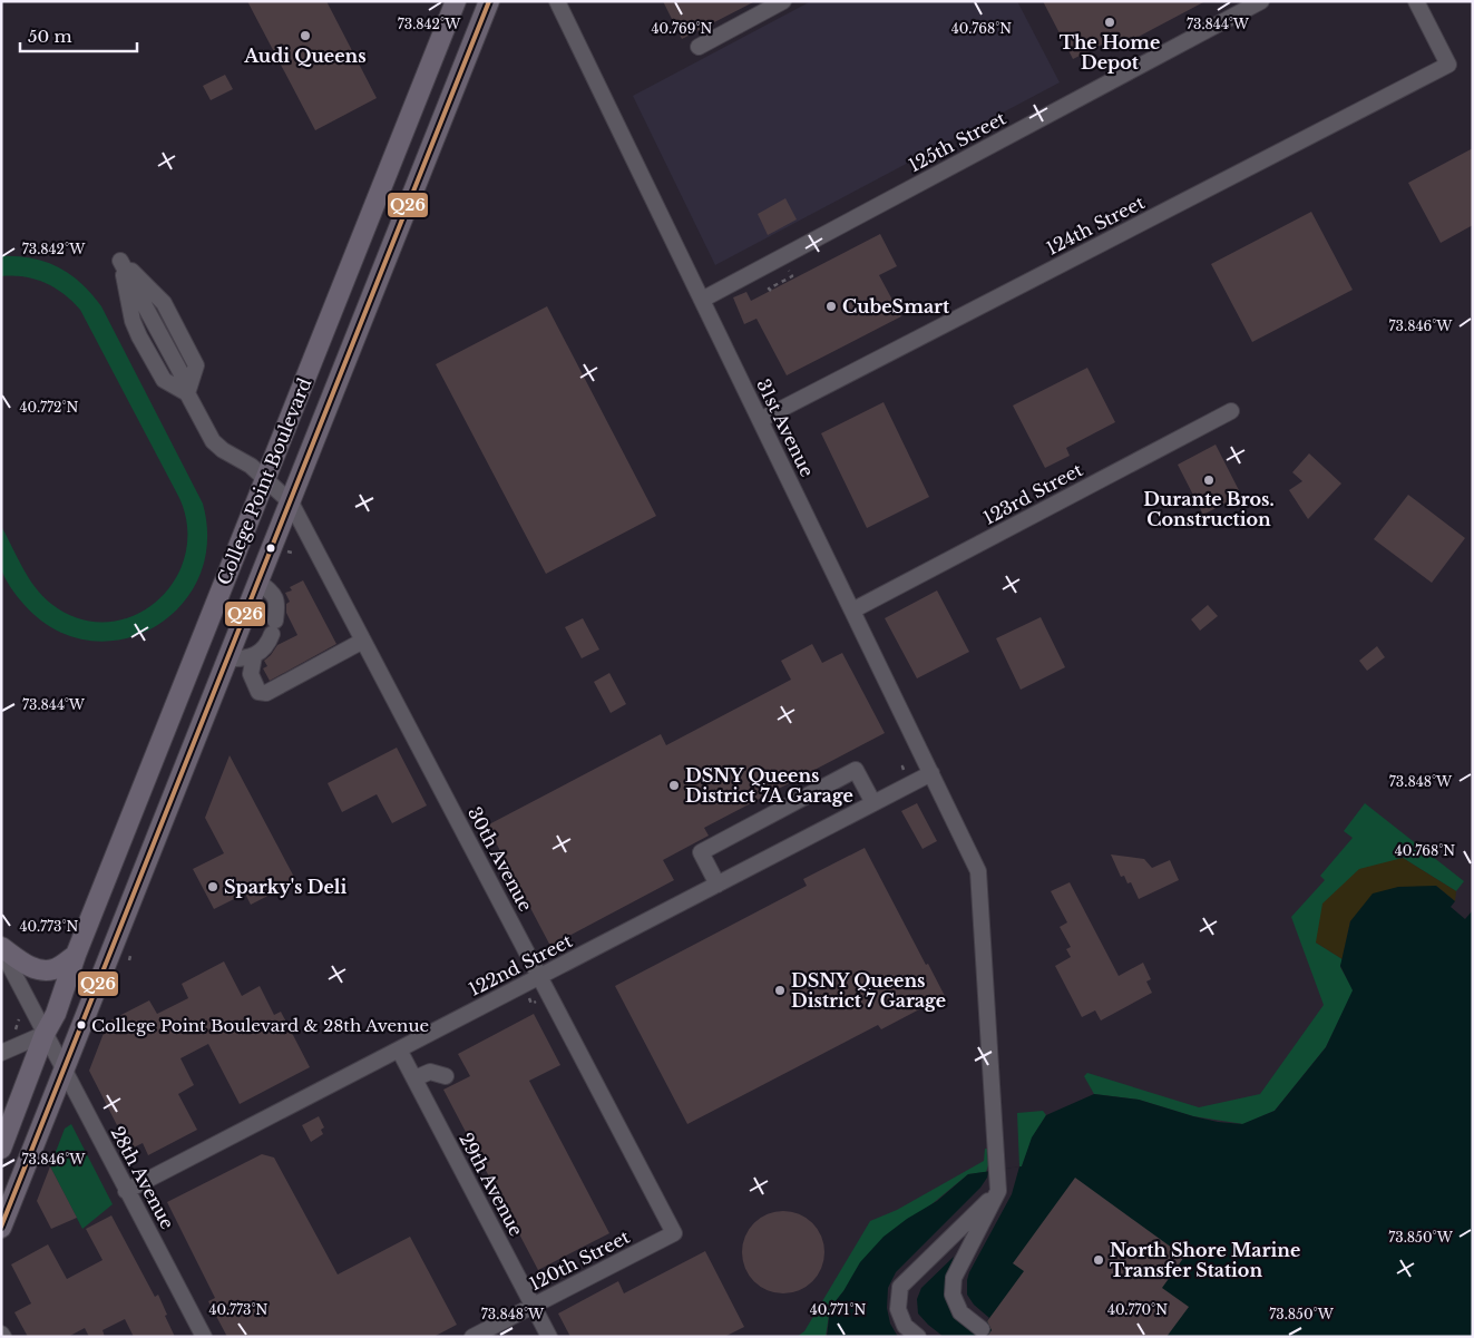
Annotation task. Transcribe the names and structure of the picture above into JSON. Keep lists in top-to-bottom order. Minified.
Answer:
{"streets":{"main road":["College Point Boulevard"],"street":["125th Street","124th Street","31st Avenue","123rd Street","30th Avenue","122nd Street","28th Avenue","29th Avenue","120th Street"]},"crossings":[["125th Street","31st Avenue"],["124th Street","31st Avenue"],["31st Avenue","123rd Street"],["31st Avenue","122nd Street"],["College Point Boulevard","30th Avenue"],["College Point Boulevard","28th Avenue"],["30th Avenue","122nd Street"],["30th Avenue","120th Street"],["122nd Street","28th Avenue"],["122nd Street","29th Avenue"],["29th Avenue","120th Street"]],"places":["The Home Depot","Audi Queens","CubeSmart","Durante Bros. Construction","DSNY Queens District 7A Garage","Sparky's Deli","DSNY Queens District 7 Garage","College Point Boulevard & 28th Avenue","North Shore Marine Transfer Station"],"lines":["transit line Q26"],"scale_bar":"50 m","coordinates":["73.842°W","73.844°W","40.768°N","40.769°N","73.846°W","40.772°N","73.848°W","40.773°N","73.850°W","40.771°N","40.770°N"]}
